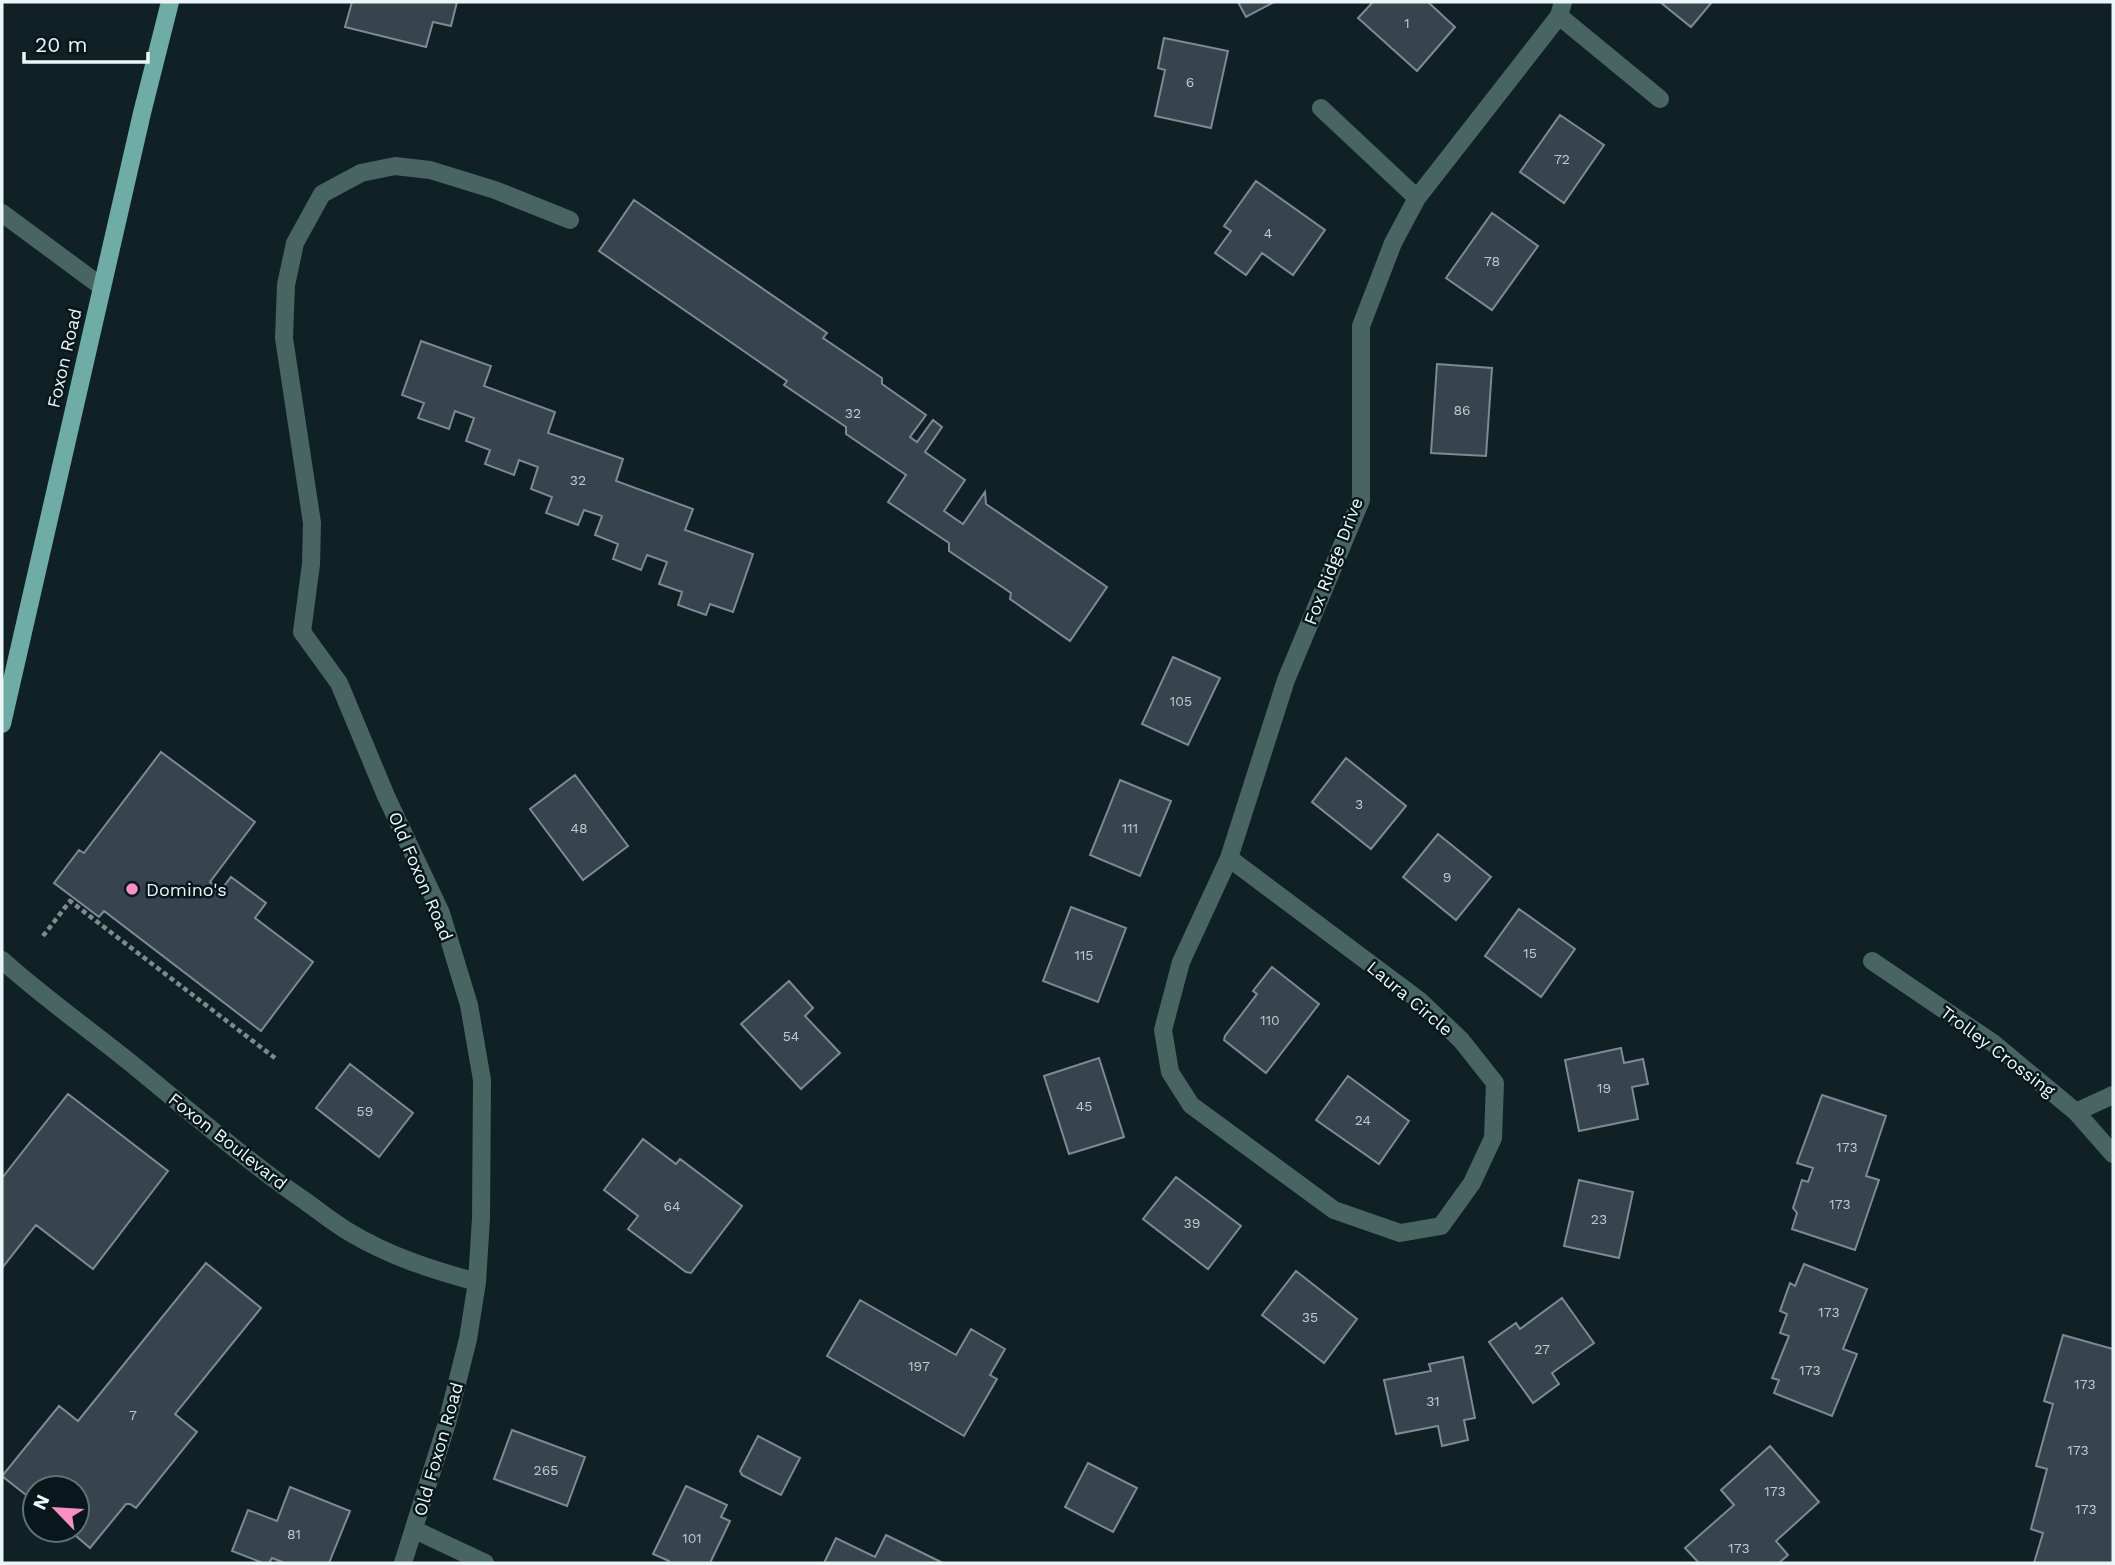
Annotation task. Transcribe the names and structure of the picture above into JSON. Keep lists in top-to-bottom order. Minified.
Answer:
{"streets":{"main road":["Foxon Road"],"street":["Fox Ridge Drive","Old Foxon Road","Laura Circle","Trolley Crossing","Foxon Boulevard"]},"crossings":[["Fox Ridge Drive","Laura Circle"],["Old Foxon Road","Foxon Boulevard"]],"places":["Domino's"],"house_numbers":["1","6","72","4","78","86","32","32","105","3","48","111","9","15","115","110","54","19","45","59","24","173","173","64","23","39","173","35","27","197","173","173","31","7","173","265","173","173","81","101","173"],"scale_bar":"20 m","north":"top left"}
